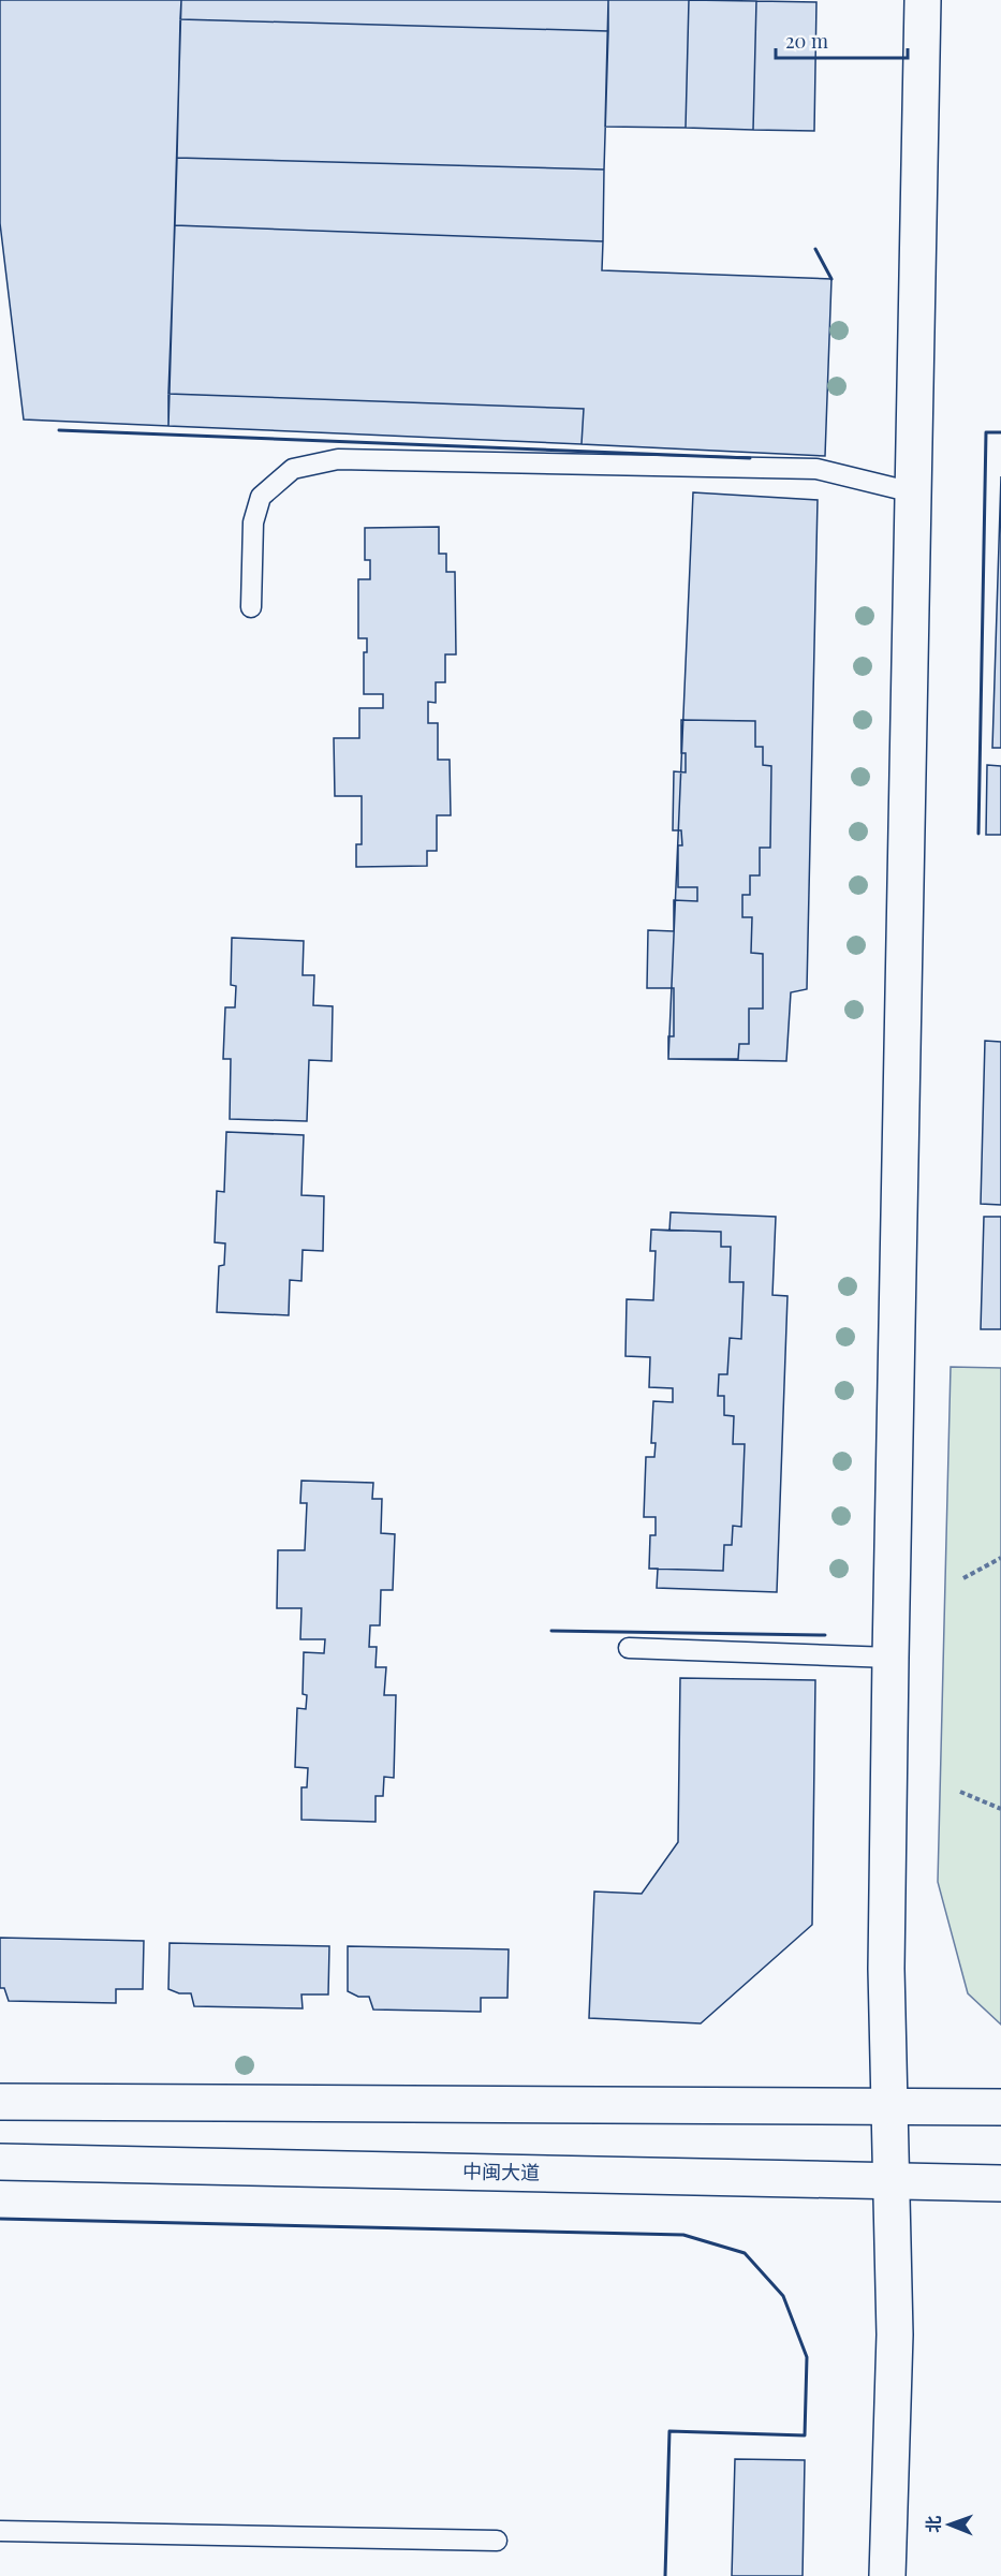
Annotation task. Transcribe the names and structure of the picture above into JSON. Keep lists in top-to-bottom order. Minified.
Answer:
{"streets":{"street":["中闽大道"]},"scale_bar":"20 m","north":"left"}
